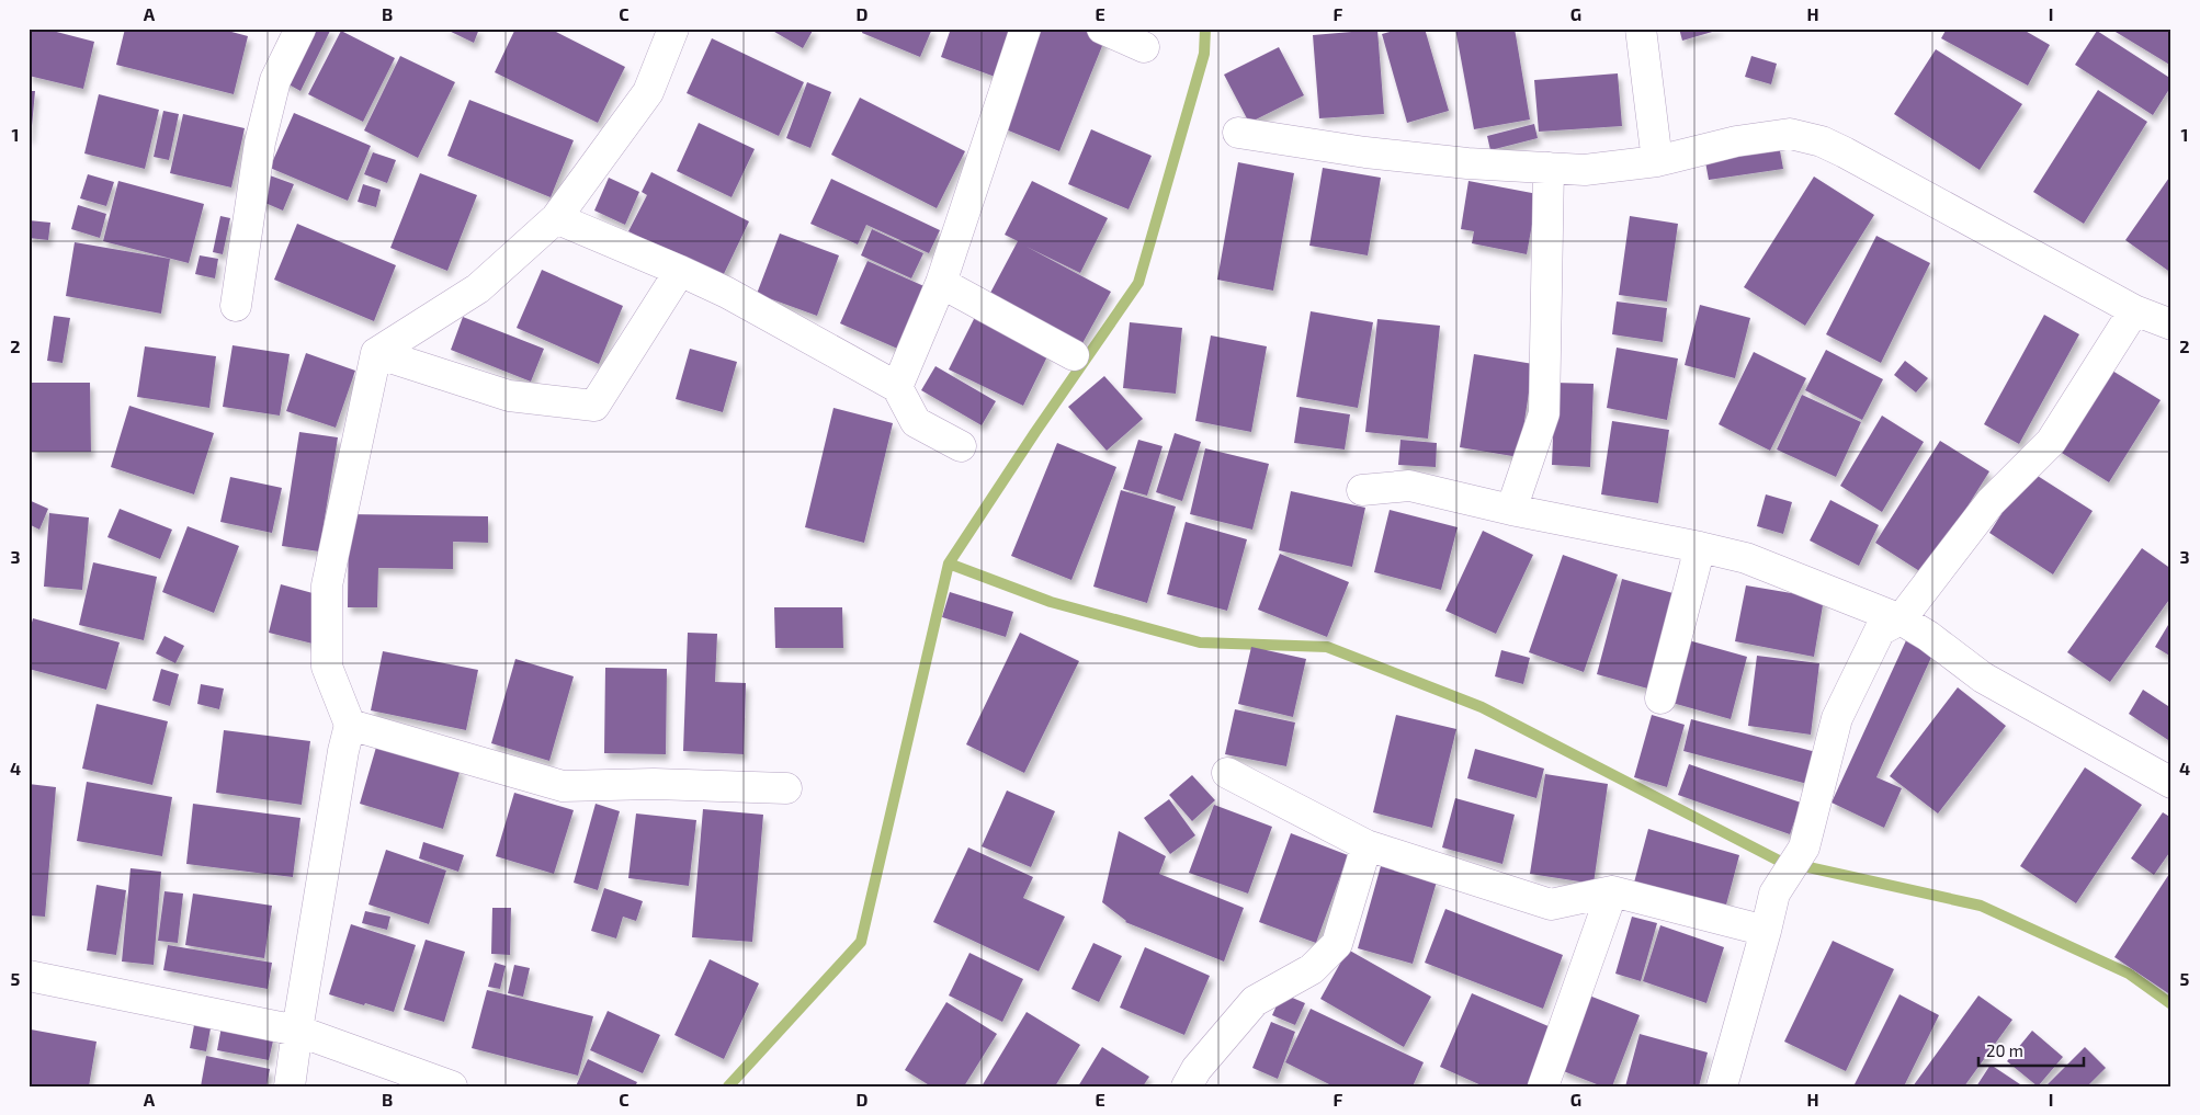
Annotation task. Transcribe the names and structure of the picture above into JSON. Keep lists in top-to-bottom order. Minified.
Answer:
{"scale_bar":"20 m","grid":{"columns":["A","B","C","D","E","F","G","H","I"],"rows":["1","2","3","4","5"]}}
